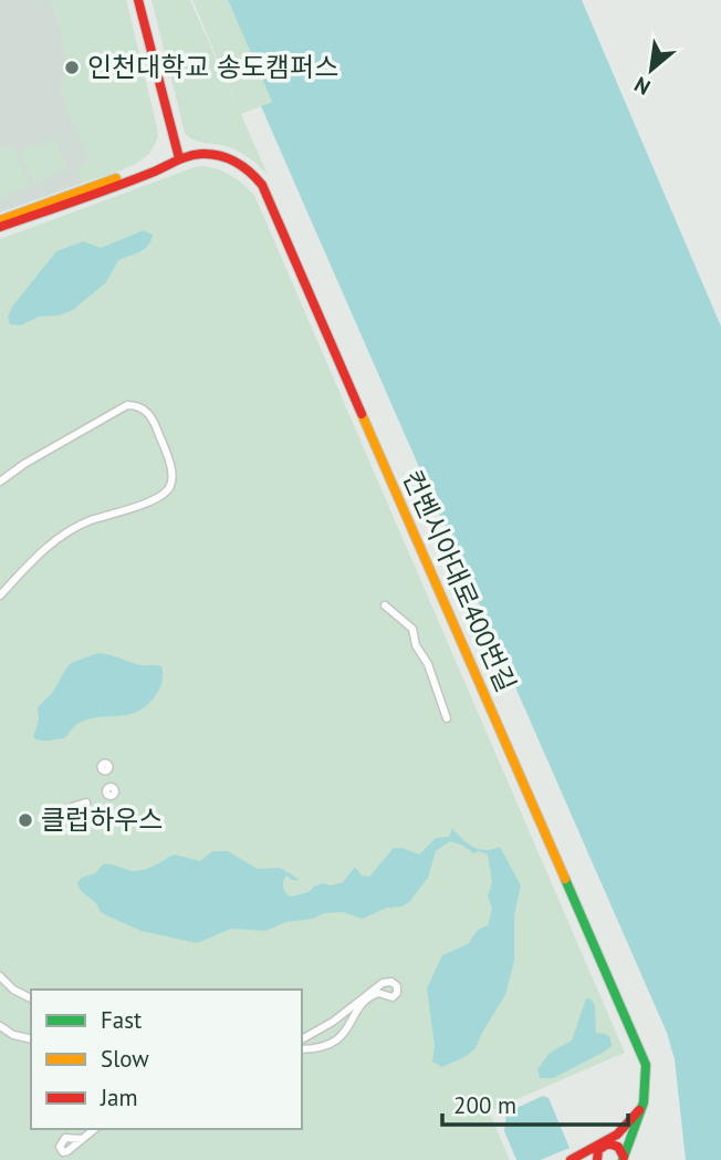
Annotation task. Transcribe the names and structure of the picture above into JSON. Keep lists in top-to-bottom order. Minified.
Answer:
{"streets":{"street":["컨벤시아대로400번길"]},"places":["인천대학교 송도캠퍼스","클럽하우스"],"legend":["Fast","Slow","Jam"],"scale_bar":"200 m","north":"bottom left"}
